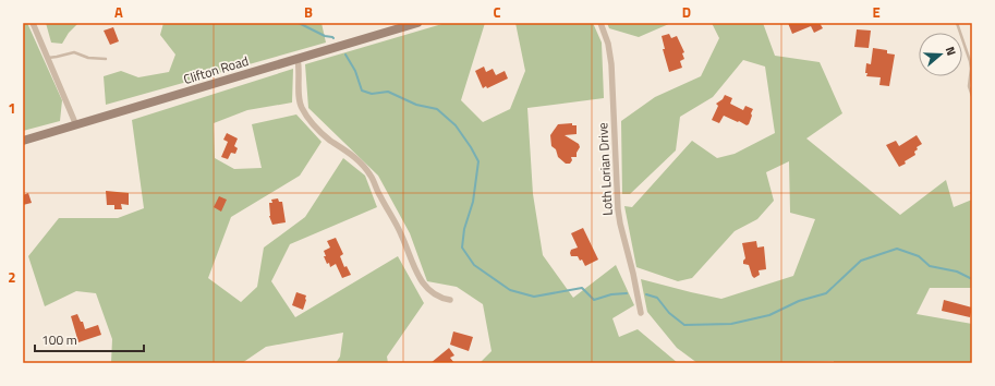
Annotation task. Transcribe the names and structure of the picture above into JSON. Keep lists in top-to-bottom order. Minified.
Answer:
{"streets":{"main road":["Clifton Road"],"street":["Loth Lorian Drive"]},"scale_bar":"100 m","north":"right","grid":{"columns":["A","B","C","D","E"],"rows":["1","2"]}}
